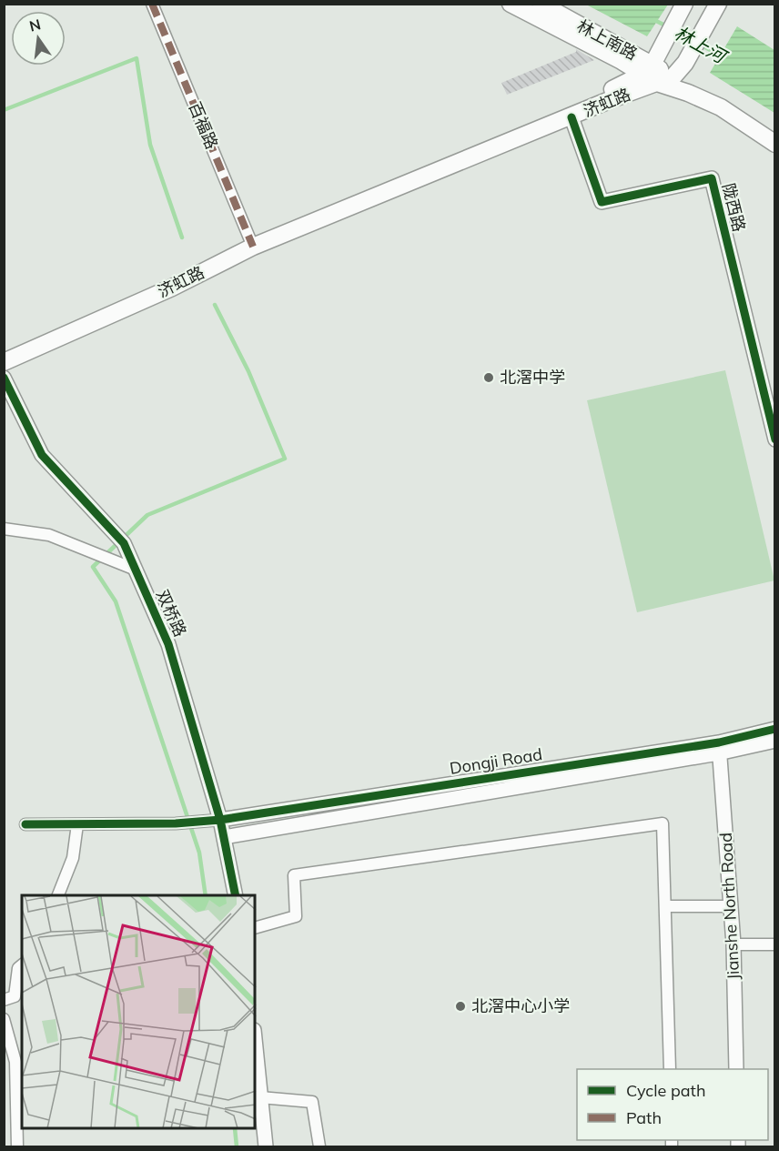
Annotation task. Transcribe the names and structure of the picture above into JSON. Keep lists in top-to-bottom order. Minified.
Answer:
{"streets":{"main road":["林上南路","济虹路"],"street":["百福路","陇西路","双桥路","Dongji Road","Jianshe North Road"]},"crossings":[["林上南路","济虹路"],["济虹路","百福路"],["济虹路","陇西路"],["双桥路","Dongji Road"],["Dongji Road","Jianshe North Road"]],"water":["林上河"],"places":["北滘中学","北滘中心小学"],"legend":["Cycle path","Path"],"north":"top"}
